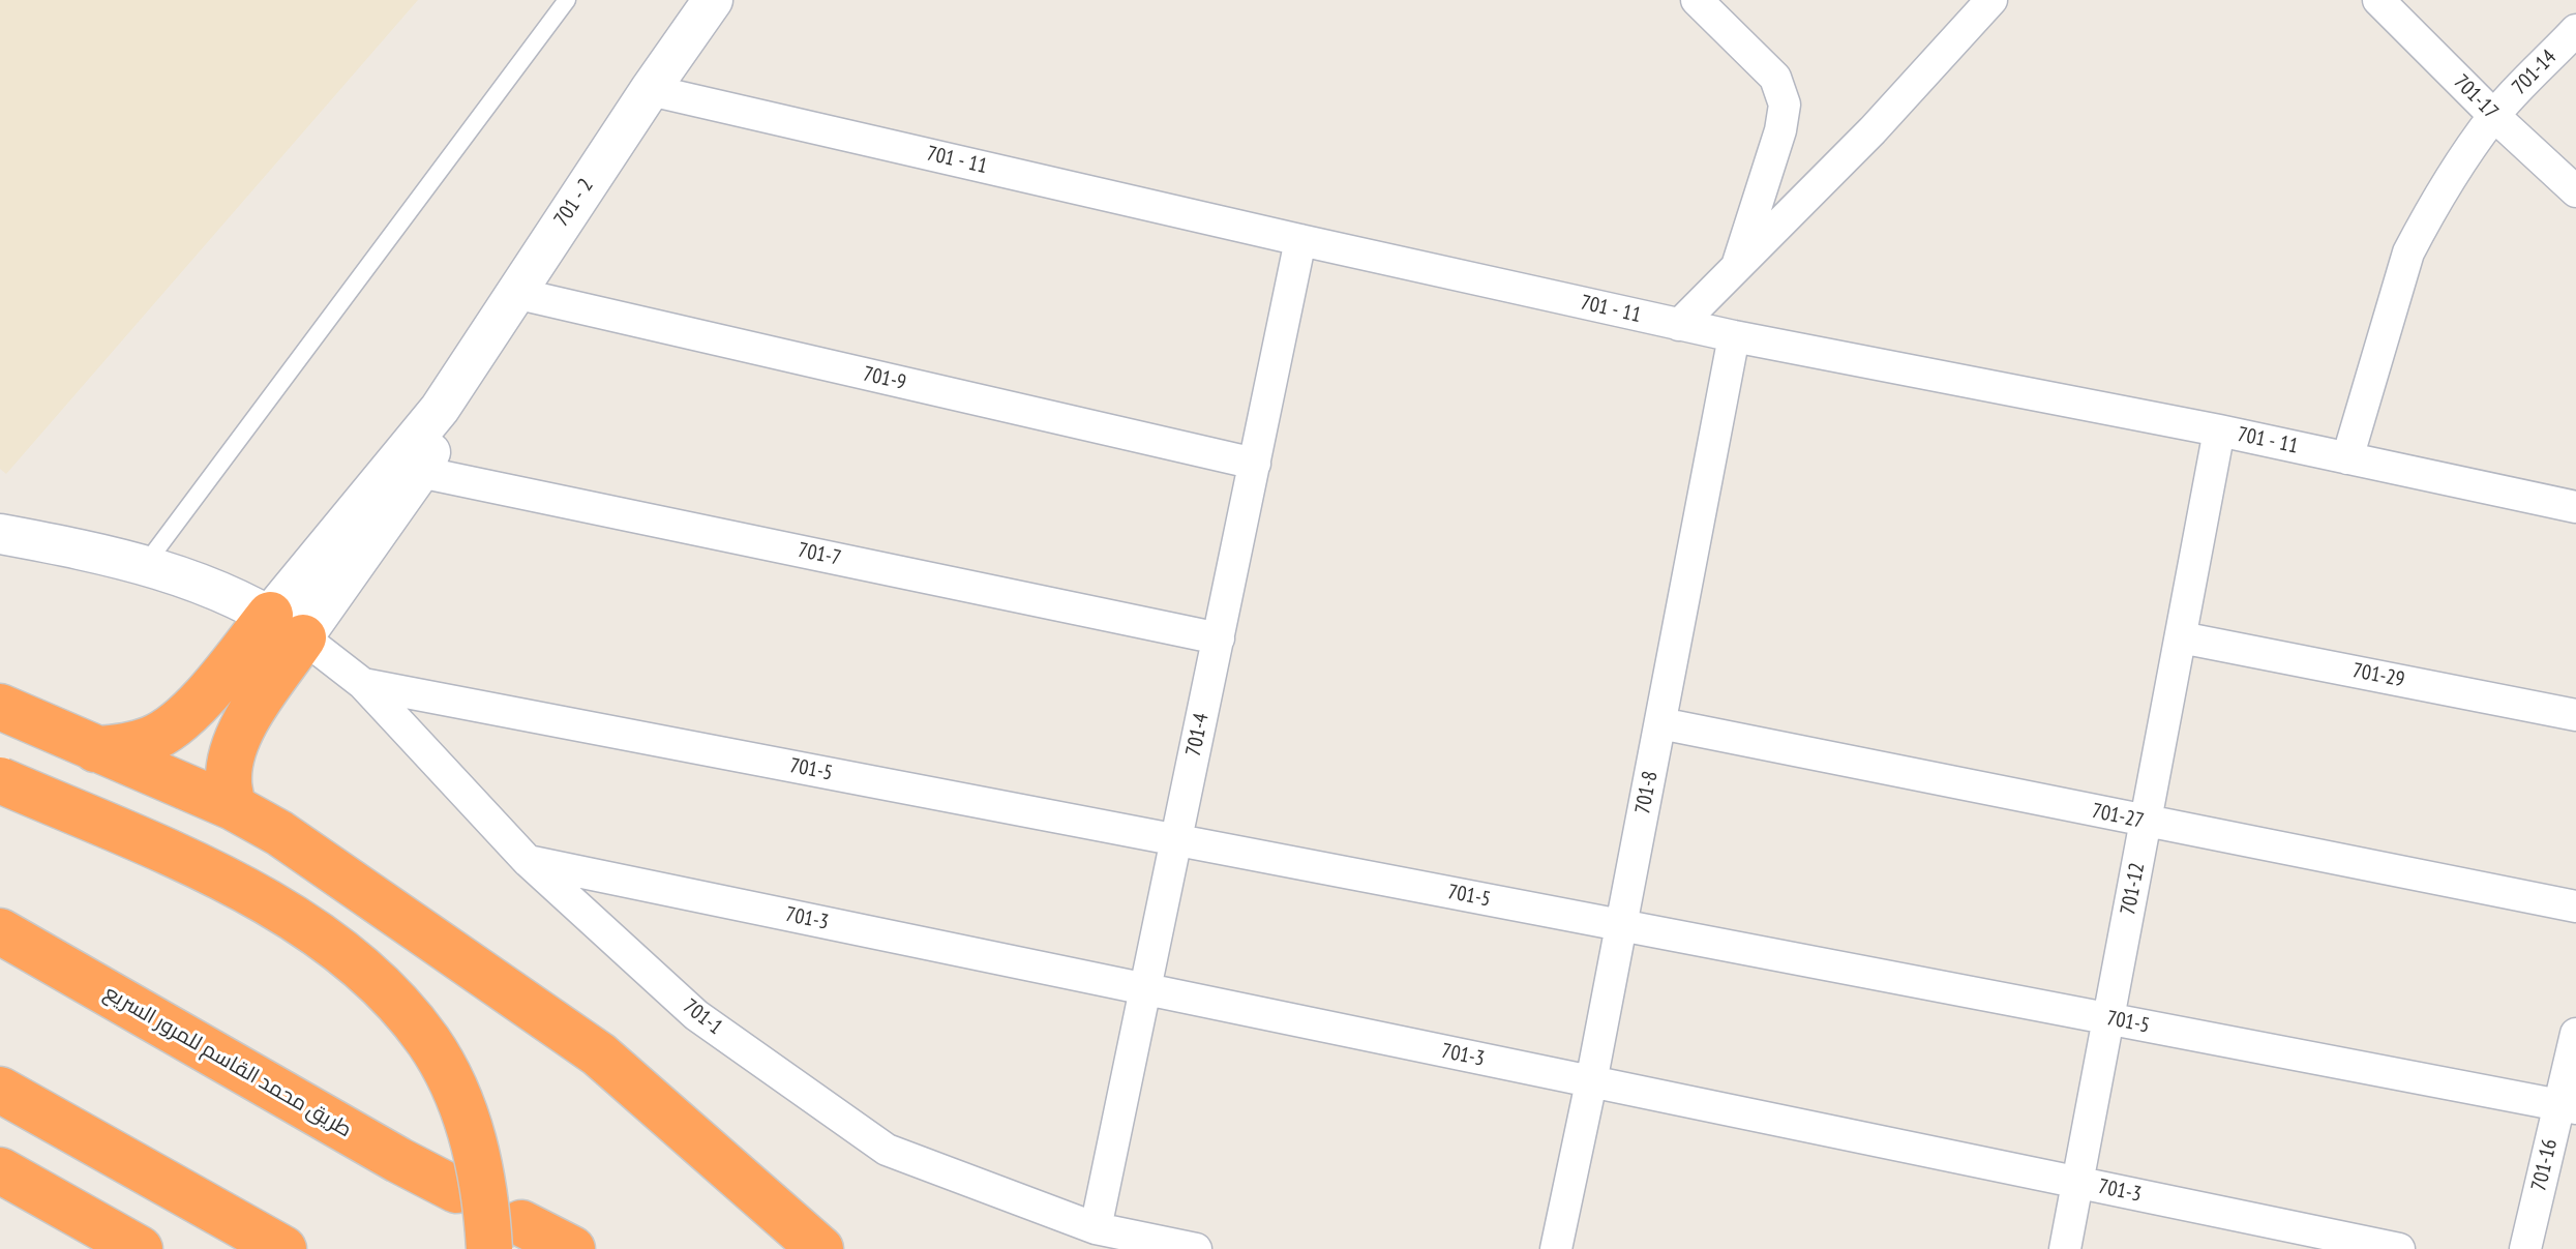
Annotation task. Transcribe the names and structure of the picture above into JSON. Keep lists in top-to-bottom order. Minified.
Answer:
{"streets":{"highway":["طريق محمد القاسم للمرور السريع"],"street":["701-14","701-17","701 - 11","701 - 2","701-9","701-7","701-29","701-4","701-5","701-8","701-27","701-12","701-3","701-1","701-16"]},"crossings":[["701-14","701-17"],["701-14","701 - 11"],["701 - 11","701 - 2"],["701 - 11","701-4"],["701 - 11","701-8"],["701 - 11","701-12"],["701 - 2","701-9"],["701-9","701-4"],["701-7","701-4"],["701-29","701-12"],["701-4","701-5"],["701-4","701-3"],["701-4","701-1"],["701-5","701-8"],["701-5","701-12"],["701-5","701-1"],["701-5","701-16"],["701-8","701-27"],["701-8","701-3"],["701-27","701-12"],["701-12","701-3"],["701-3","701-1"]]}
